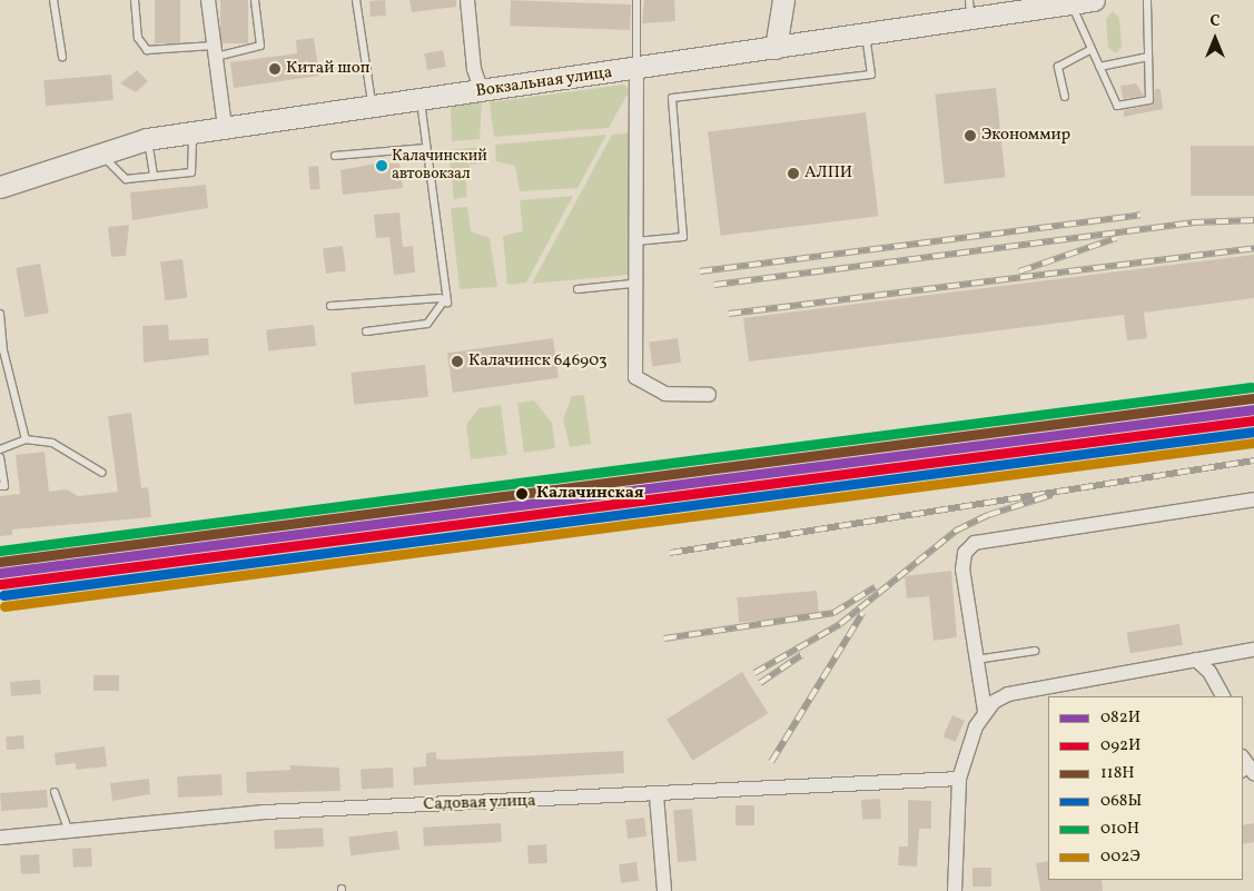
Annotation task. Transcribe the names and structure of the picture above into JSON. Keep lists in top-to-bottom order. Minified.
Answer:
{"streets":{"main road":["Вокзальная улица"],"street":["Садовая улица"]},"places":["Китай шоп","Экономмир","Калачинский автовокзал","АЛПИ","Калачинск 646903","Калачинская"],"lines":["transit line 010Н","transit line 118Н","transit line 082И","transit line 092И","transit line 068Ы","transit line 002Э"],"legend":["082И","092И","118Н","068Ы","010Н","002Э"],"north":"top"}
